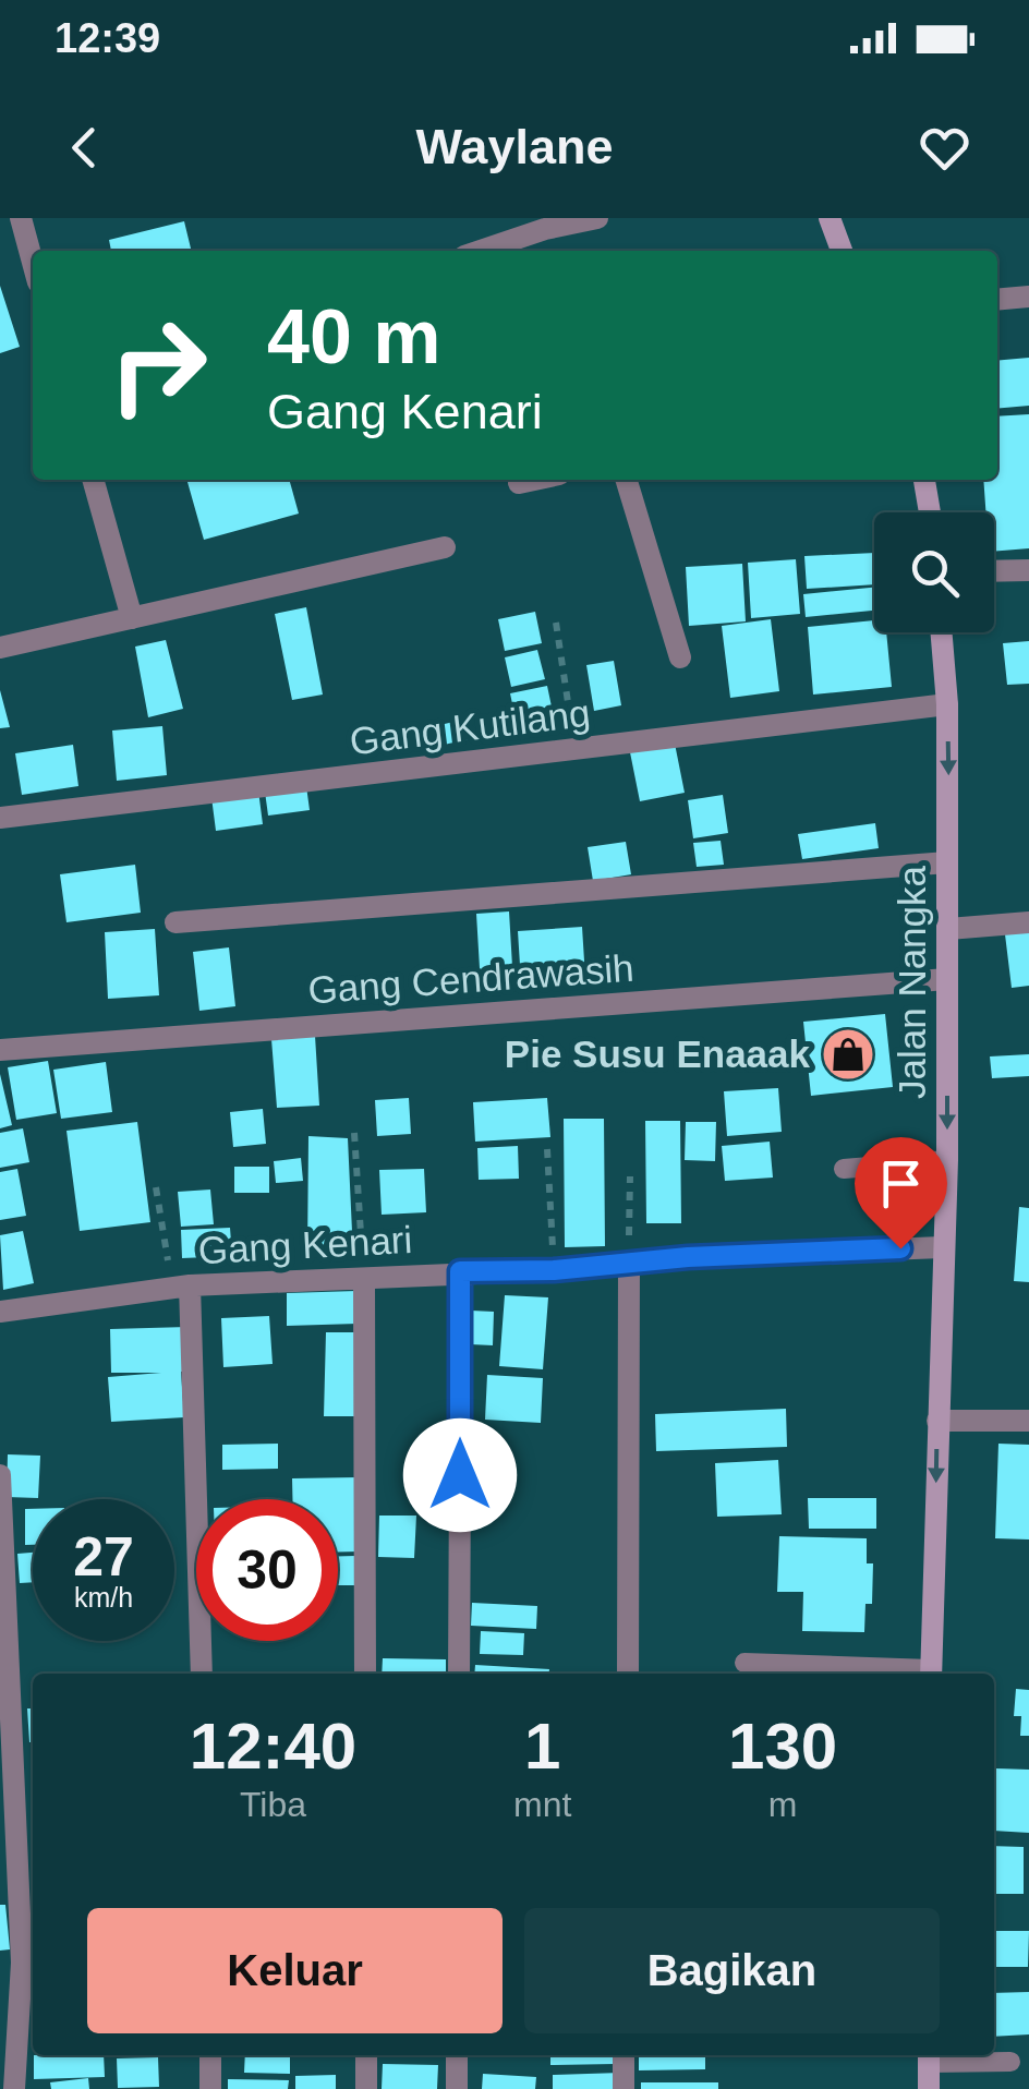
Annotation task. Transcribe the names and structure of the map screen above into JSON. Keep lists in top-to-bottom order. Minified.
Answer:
{"streets":{"main road":["Jalan Nangka"],"street":["Gang Kutilang","Gang Cendrawasih","Gang Kenari"]},"crossings":[["Gang Kutilang","Jalan Nangka"],["Gang Cendrawasih","Jalan Nangka"],["Jalan Nangka","Gang Kenari"]],"one_way":["Jalan Nangka"],"places":{"shop":["Pie Susu Enaaak"]},"page":{"status":"12:39","header":"Waylane","turn":["40 m","Gang Kenari"],"speed":"27 km/h","limit":"30","eta":["12:40","Tiba","1","mnt","130","m"],"buttons":["Keluar","Bagikan"]}}
